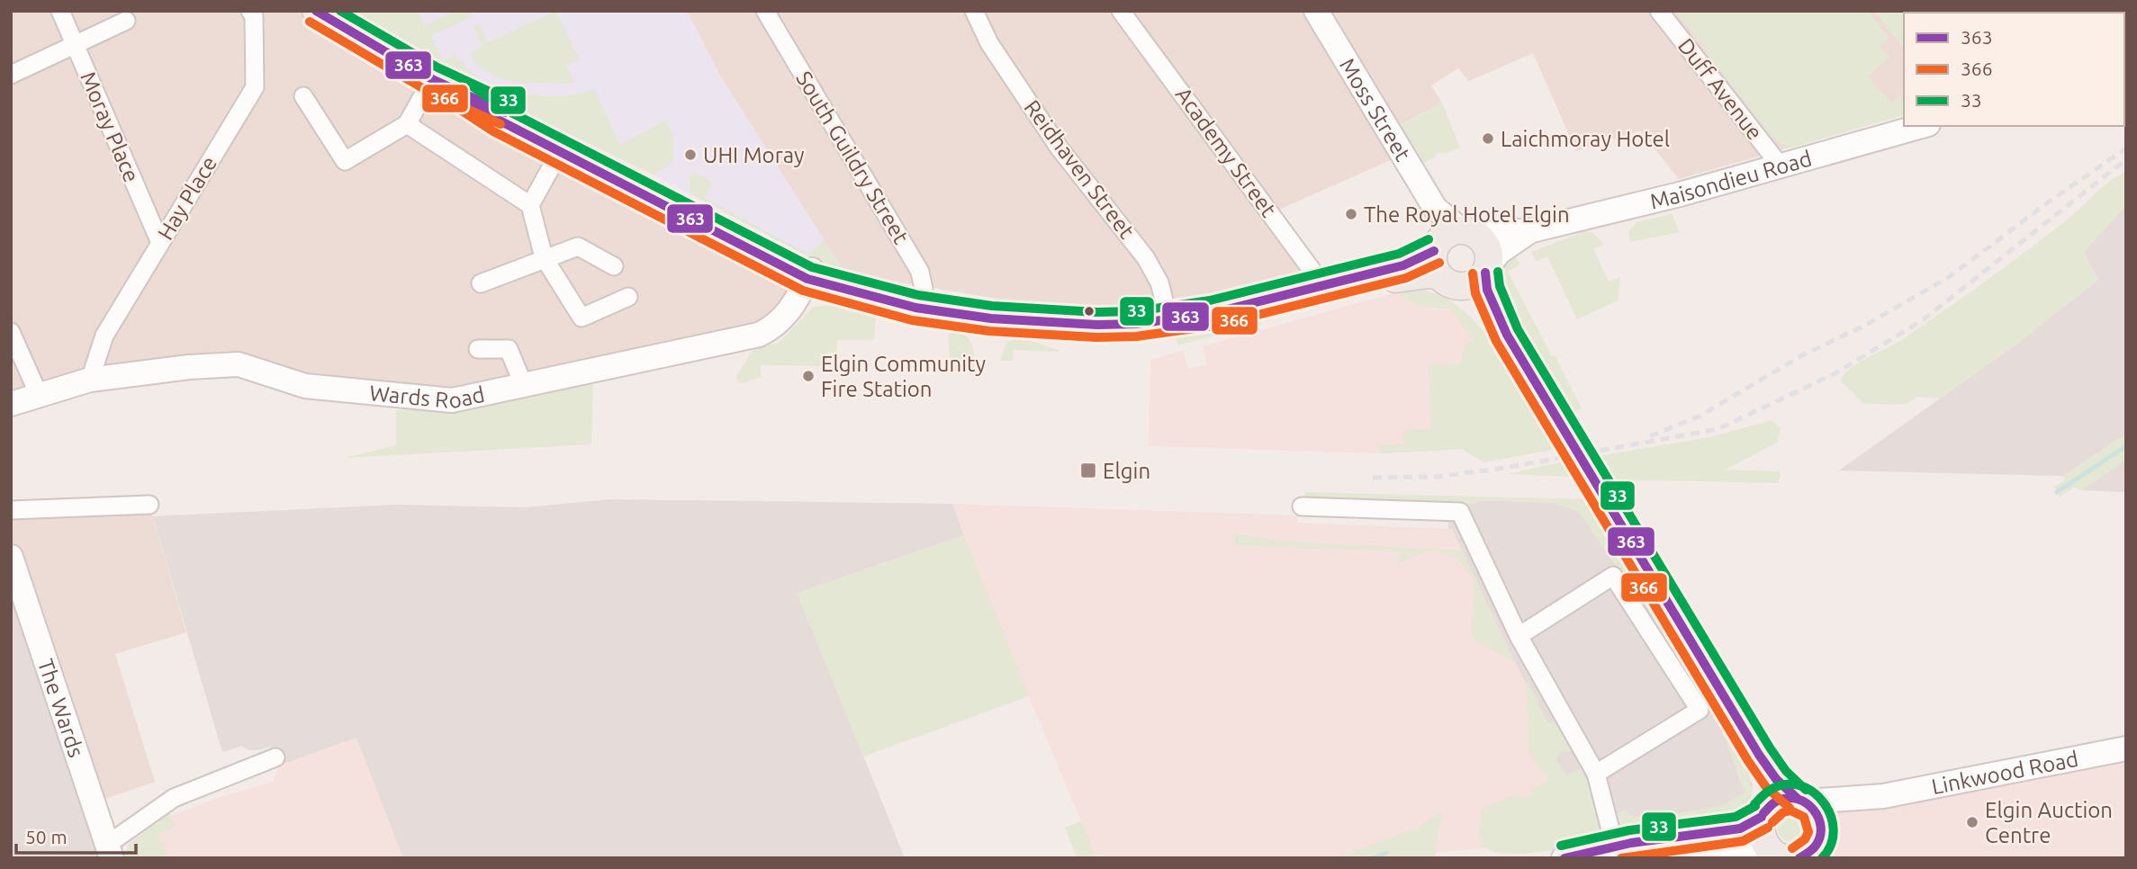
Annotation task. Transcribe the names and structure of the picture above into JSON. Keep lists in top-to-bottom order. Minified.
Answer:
{"streets":{"street":["Duff Avenue","Moss Street","Moray Place","Academy Street","South Guildry Street","Reidhaven Street","Maisondieu Road","Hay Place","Wards Road","The Wards","Linkwood Road"]},"crossings":[["Duff Avenue","Maisondieu Road"],["Moss Street","Maisondieu Road"],["Moray Place","Hay Place"],["Hay Place","Wards Road"]],"places":{"other":["Laichmoray Hotel","UHI Moray","The Royal Hotel Elgin","Elgin Community Fire Station","Elgin Auction Centre"],"transit":["Elgin"]},"lines":["transit line 363","transit line 33","transit line 366"],"legend":["363","366","33"],"scale_bar":"50 m"}
